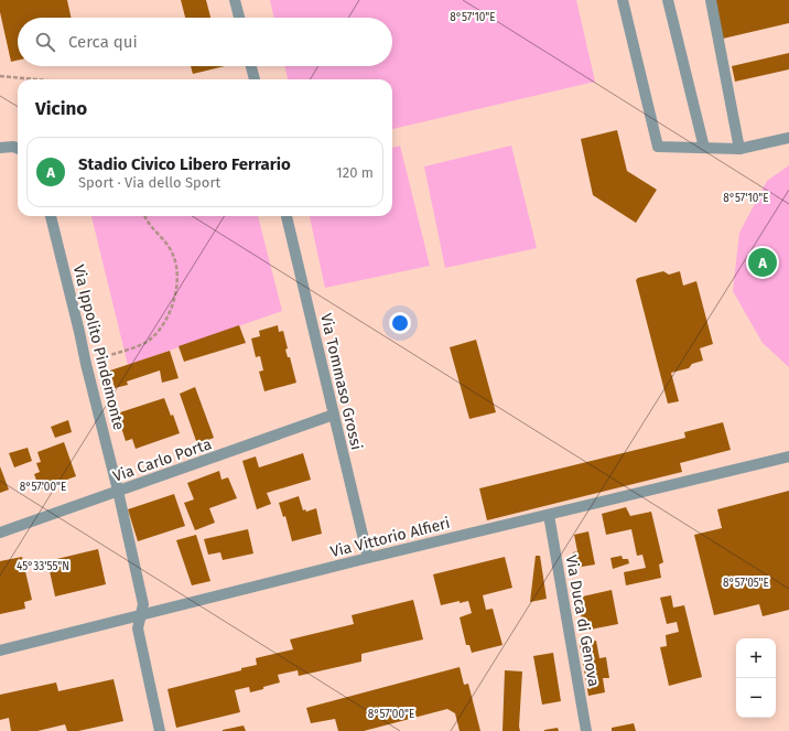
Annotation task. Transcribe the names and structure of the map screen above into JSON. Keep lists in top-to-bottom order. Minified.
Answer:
{"streets":{"street":["Via Ippolito Pindemonte","Via Tommaso Grossi","Via Carlo Porta","Via Vittorio Alfieri","Via Duca di Genova"]},"crossings":[["Via Ippolito Pindemonte","Via Carlo Porta"],["Via Ippolito Pindemonte","Via Vittorio Alfieri"],["Via Tommaso Grossi","Via Carlo Porta"],["Via Tommaso Grossi","Via Vittorio Alfieri"],["Via Vittorio Alfieri","Via Duca di Genova"]],"page":{"search":"Cerca qui","heading":"Vicino","list":[{"mark":"A","name":"Stadio Civico Libero Ferrario","note":"Sport · Via dello Sport","value":"120 m"}],"pins":"A","map_buttons":["+","−"]},"coordinates":["8°57'10\"E","8°57'00\"E","45°33'55\"N","8°57'05\"E"]}
